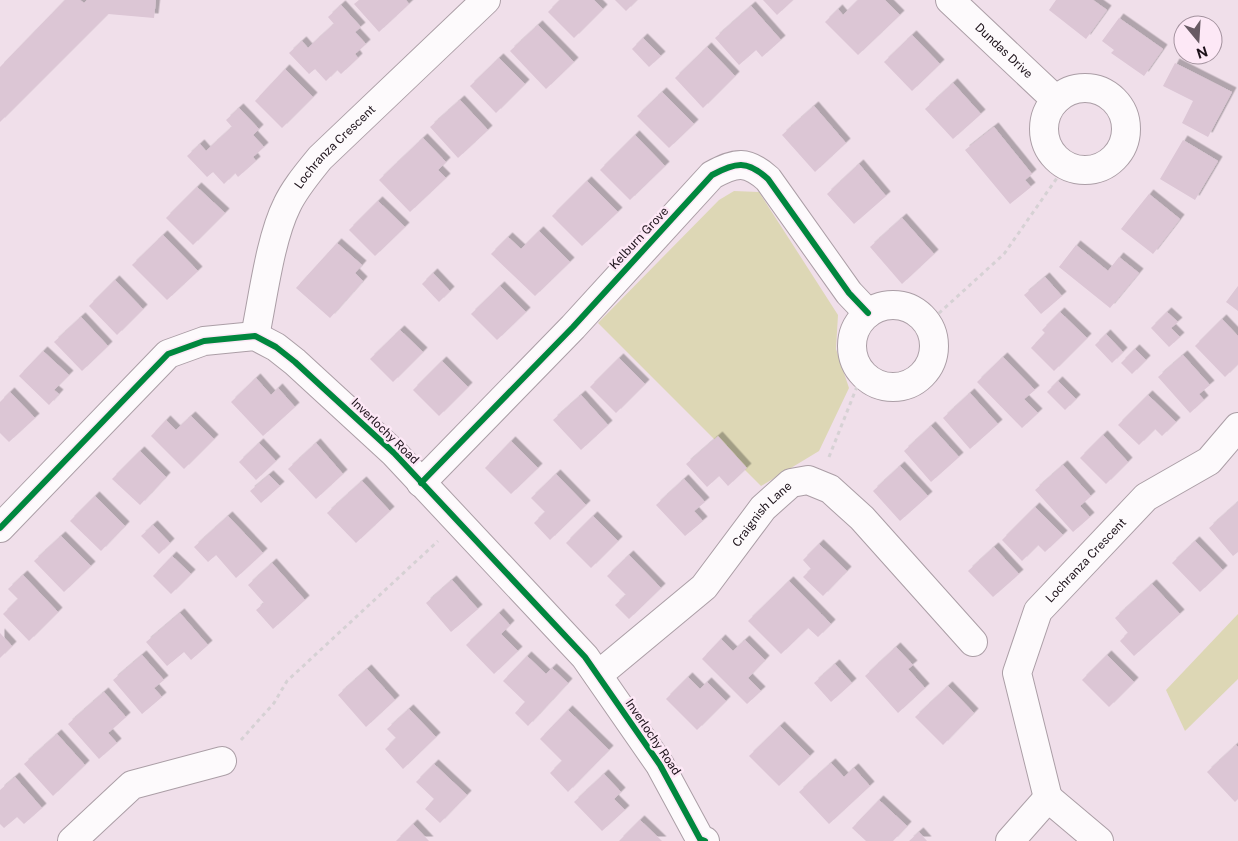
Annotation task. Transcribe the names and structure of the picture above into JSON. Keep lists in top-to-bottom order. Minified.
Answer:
{"streets":{"street":["Dundas Drive","Lochranza Crescent","Kelburn Grove","Inverlochy Road","Craignish Lane"]},"crossings":[["Lochranza Crescent","Inverlochy Road"],["Kelburn Grove","Inverlochy Road"],["Inverlochy Road","Craignish Lane"]],"north":"bottom"}
